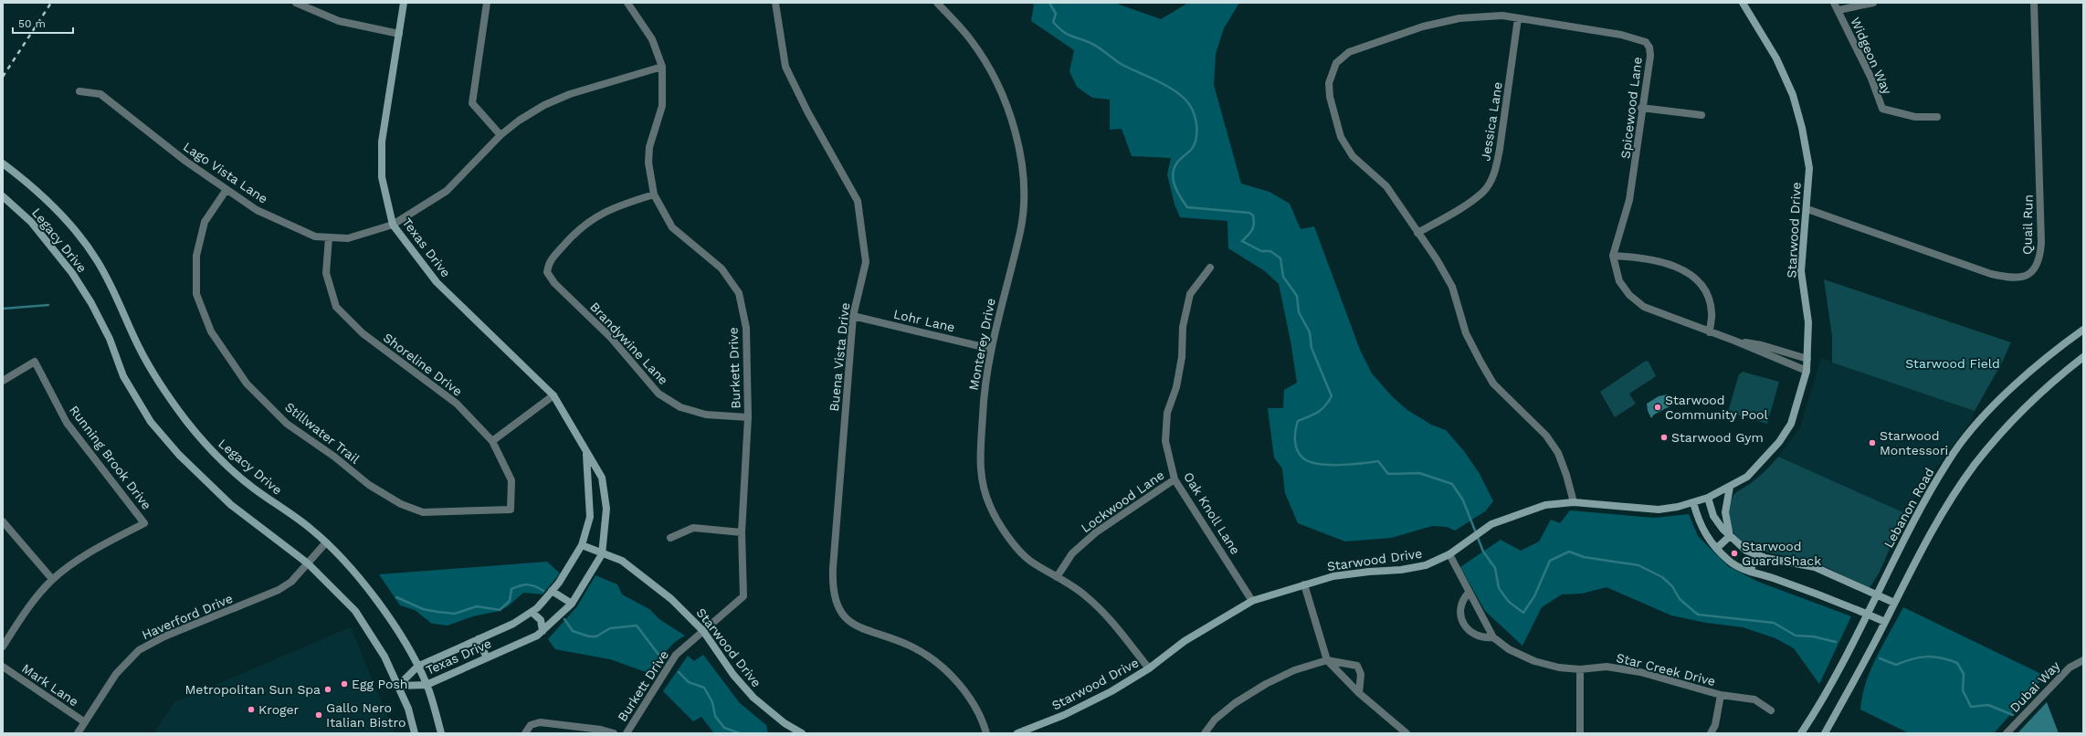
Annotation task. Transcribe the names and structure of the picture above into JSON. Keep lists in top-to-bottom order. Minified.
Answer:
{"streets":{"street":["Widgeon Way","Spicewood Lane","Jessica Lane","Lago Vista Lane","Quail Run","Starwood Drive","Legacy Drive","Texas Drive","Lohr Lane","Brandywine Lane","Monterey Drive","Buena Vista Drive","Shoreline Drive","Burkett Drive","Stillwater Trail","Running Brook Drive","Lockwood Lane","Lebanon Road","Oak Knoll Lane","Haverford Drive","Star Creek Drive","Mark Lane","Dubai Way"]},"crossings":[["Spicewood Lane","Jessica Lane"],["Lago Vista Lane","Texas Drive"],["Lago Vista Lane","Shoreline Drive"],["Lago Vista Lane","Burkett Drive"],["Lago Vista Lane","Stillwater Trail"],["Quail Run","Starwood Drive"],["Starwood Drive","Texas Drive"],["Starwood Drive","Monterey Drive"],["Starwood Drive","Burkett Drive"],["Starwood Drive","Oak Knoll Lane"],["Starwood Drive","Star Creek Drive"],["Legacy Drive","Texas Drive"],["Legacy Drive","Haverford Drive"],["Lohr Lane","Monterey Drive"],["Lohr Lane","Buena Vista Drive"],["Brandywine Lane","Burkett Drive"],["Monterey Drive","Lockwood Lane"],["Shoreline Drive","Stillwater Trail"],["Lockwood Lane","Oak Knoll Lane"],["Haverford Drive","Mark Lane"]],"parks":["Starwood Field"],"places":["Starwood Community Pool","Starwood Gym","Starwood Montessori","Starwood Guard Shack","Egg Posh","Metropolitan Sun Spa","Kroger","Gallo Nero Italian Bistro"],"scale_bar":"50 m"}
